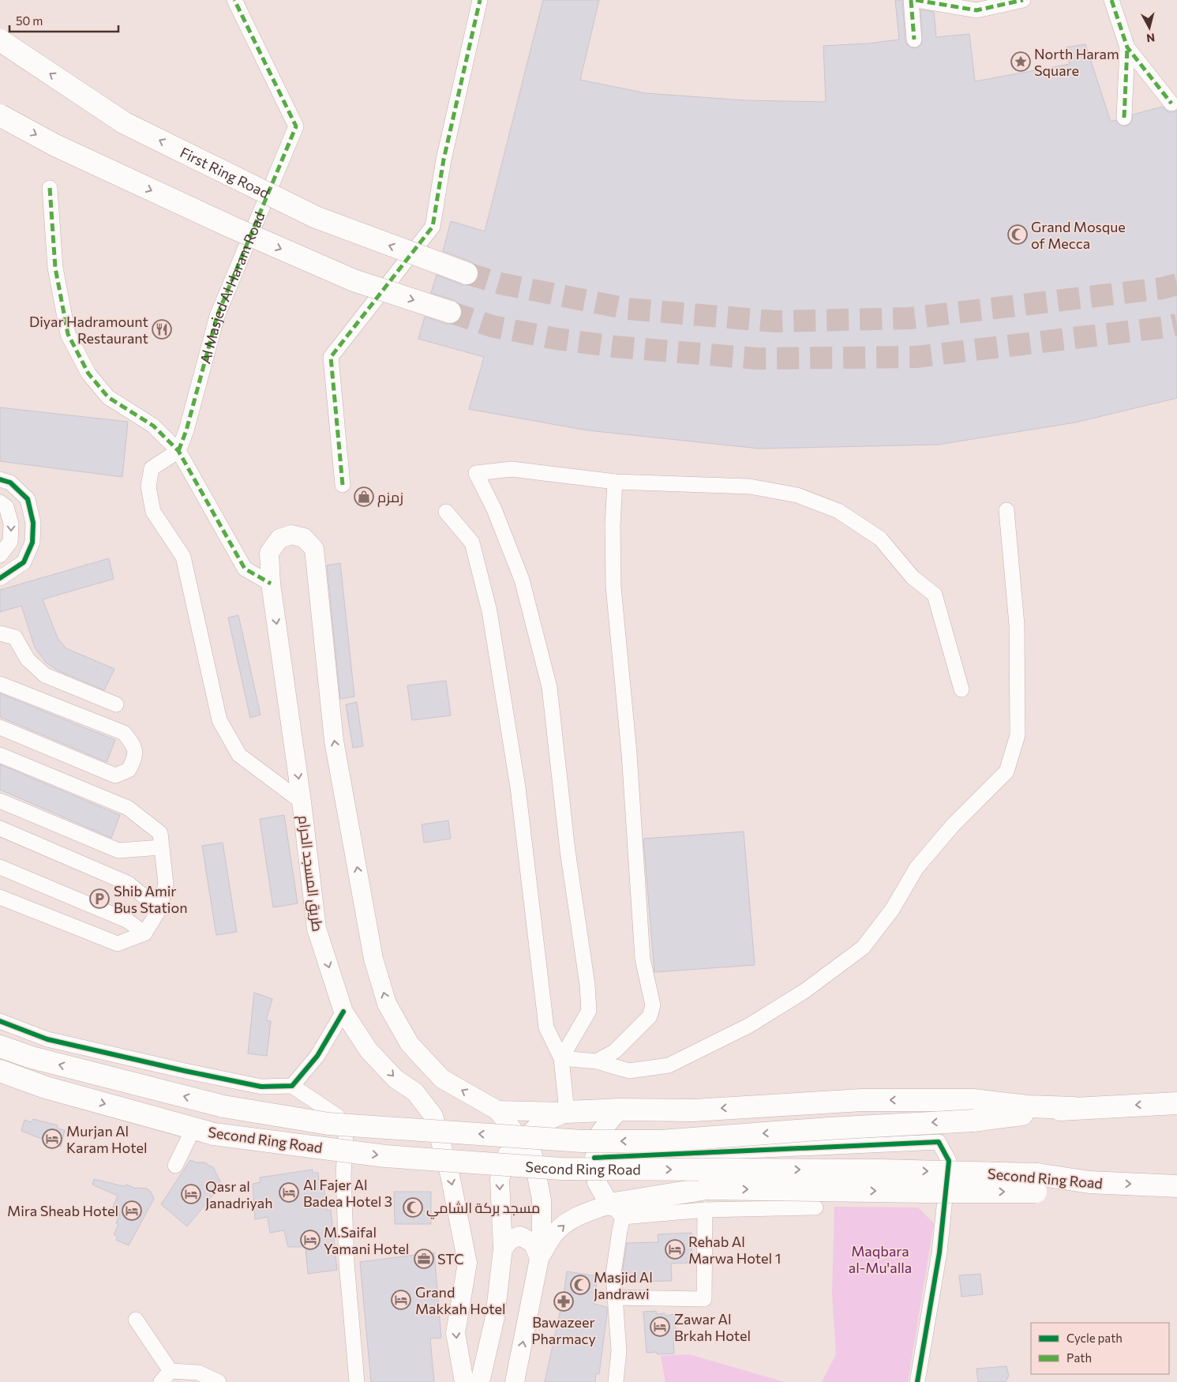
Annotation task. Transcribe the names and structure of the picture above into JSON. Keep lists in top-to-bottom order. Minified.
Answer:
{"streets":{"highway":["First Ring Road","Second Ring Road"],"main road":["طريق المسجد الحرام"],"street":["Al Masjed Al Haram Road"]},"parks":["Maqbara al-Mu'alla"],"places":{"place":["North Haram Square"],"mosque":["Grand Mosque of Mecca","مسجد بركة الشامي","Masjid Al Jandrawi"],"restaurant":["Diyar Hadramount Restaurant"],"shop":["زمزم"],"parking":["Shib Amir Bus Station"],"hotel":["Murjan Al Karam Hotel","Al Fajer Al Badea Hotel 3","Qasr al Janadriyah","Mira Sheab Hotel","M.Saifal Yamani Hotel","Rehab Al Marwa Hotel 1","Grand Makkah Hotel","Zawar Al Brkah Hotel"],"office":["STC"],"pharmacy":["Bawazeer Pharmacy"]},"legend":["Cycle path","Path"],"scale_bar":"50 m","north":"bottom"}
